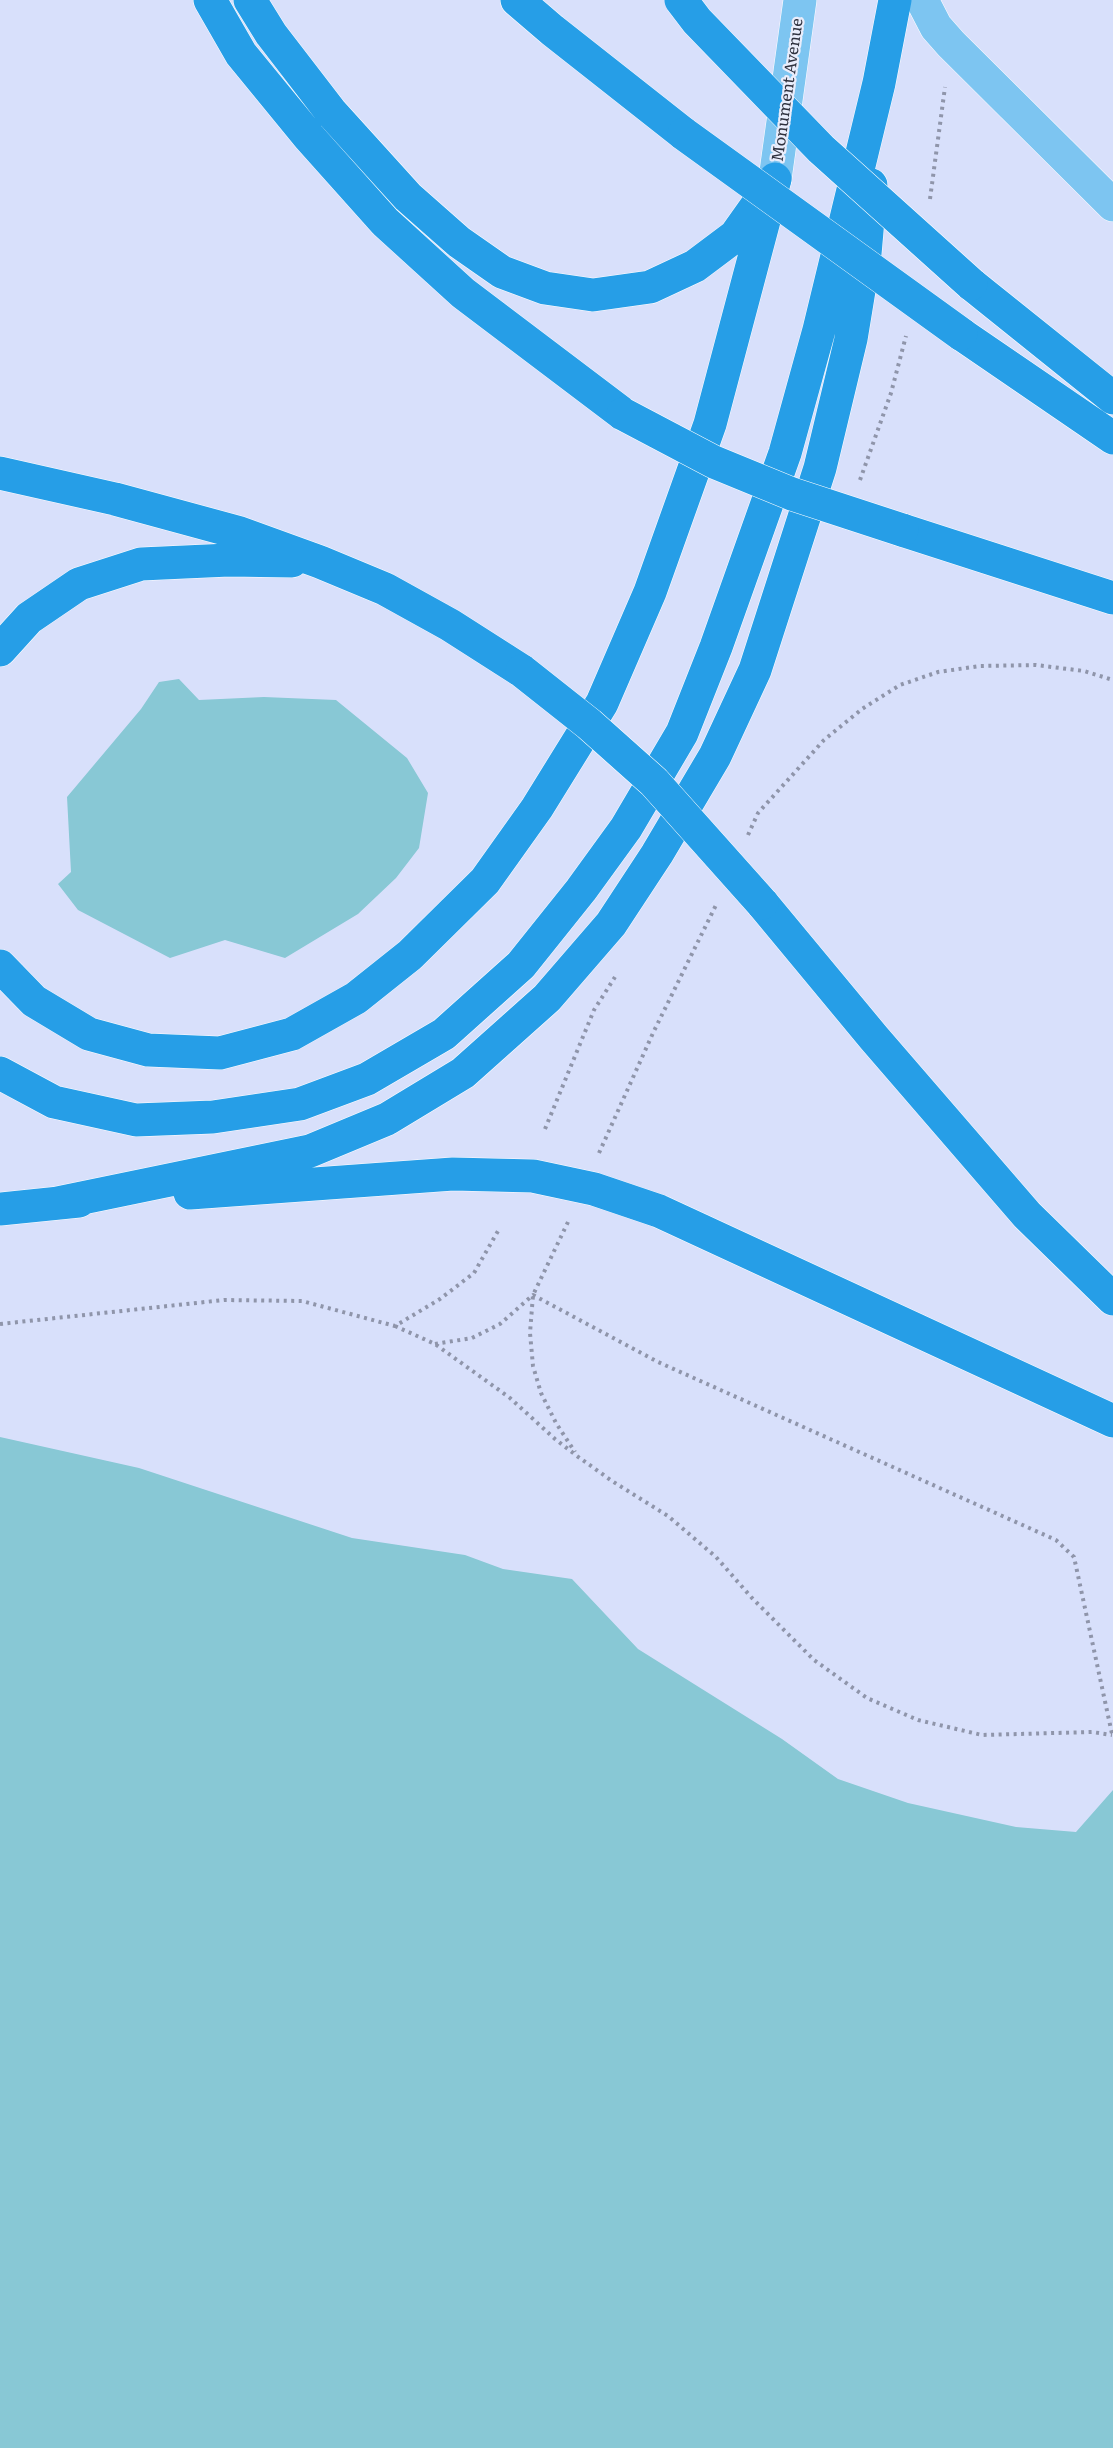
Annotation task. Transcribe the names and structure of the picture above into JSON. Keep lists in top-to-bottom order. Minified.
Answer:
{"streets":{"main road":["Monument Avenue"]}}
